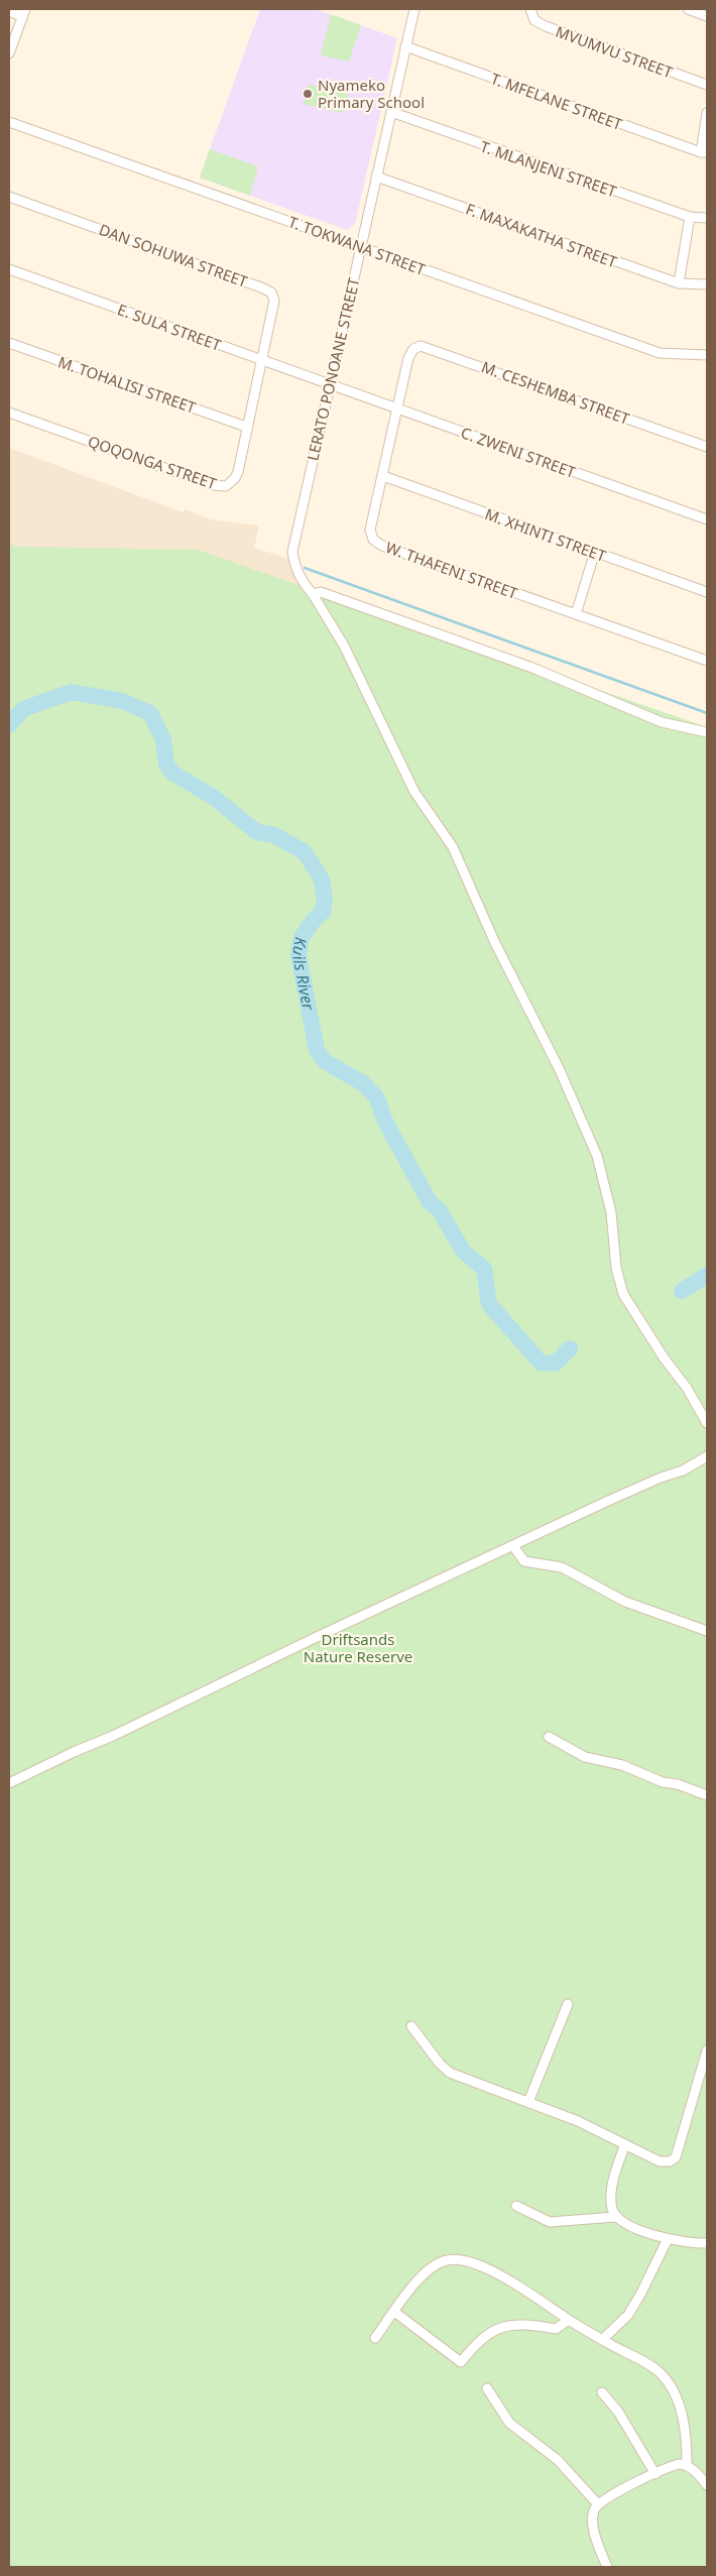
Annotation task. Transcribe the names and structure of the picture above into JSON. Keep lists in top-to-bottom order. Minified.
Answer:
{"streets":{"street":["MVUMVU STREET","T. MFELANE STREET","T. MLANJENI STREET","F. MAXAKATHA STREET","T. TOKWANA STREET","DAN SOHUWA STREET","E. SULA STREET","LERATO PONOANE STREET","M. TOHALISI STREET","M. CESHEMBA STREET","C. ZWENI STREET","QOQONGA STREET","M. XHINTI STREET","W. THAFENI STREET"]},"crossings":[["T. MFELANE STREET","LERATO PONOANE STREET"],["T. MLANJENI STREET","LERATO PONOANE STREET"],["F. MAXAKATHA STREET","LERATO PONOANE STREET"],["T. TOKWANA STREET","LERATO PONOANE STREET"],["DAN SOHUWA STREET","E. SULA STREET"],["DAN SOHUWA STREET","QOQONGA STREET"],["E. SULA STREET","LERATO PONOANE STREET"],["E. SULA STREET","C. ZWENI STREET"],["E. SULA STREET","QOQONGA STREET"],["LERATO PONOANE STREET","C. ZWENI STREET"],["M. TOHALISI STREET","QOQONGA STREET"],["M. CESHEMBA STREET","W. THAFENI STREET"],["C. ZWENI STREET","W. THAFENI STREET"],["M. XHINTI STREET","W. THAFENI STREET"]],"water":["Kuils River"],"parks":["Driftsands Nature Reserve"],"places":["Nyameko Primary School"]}
